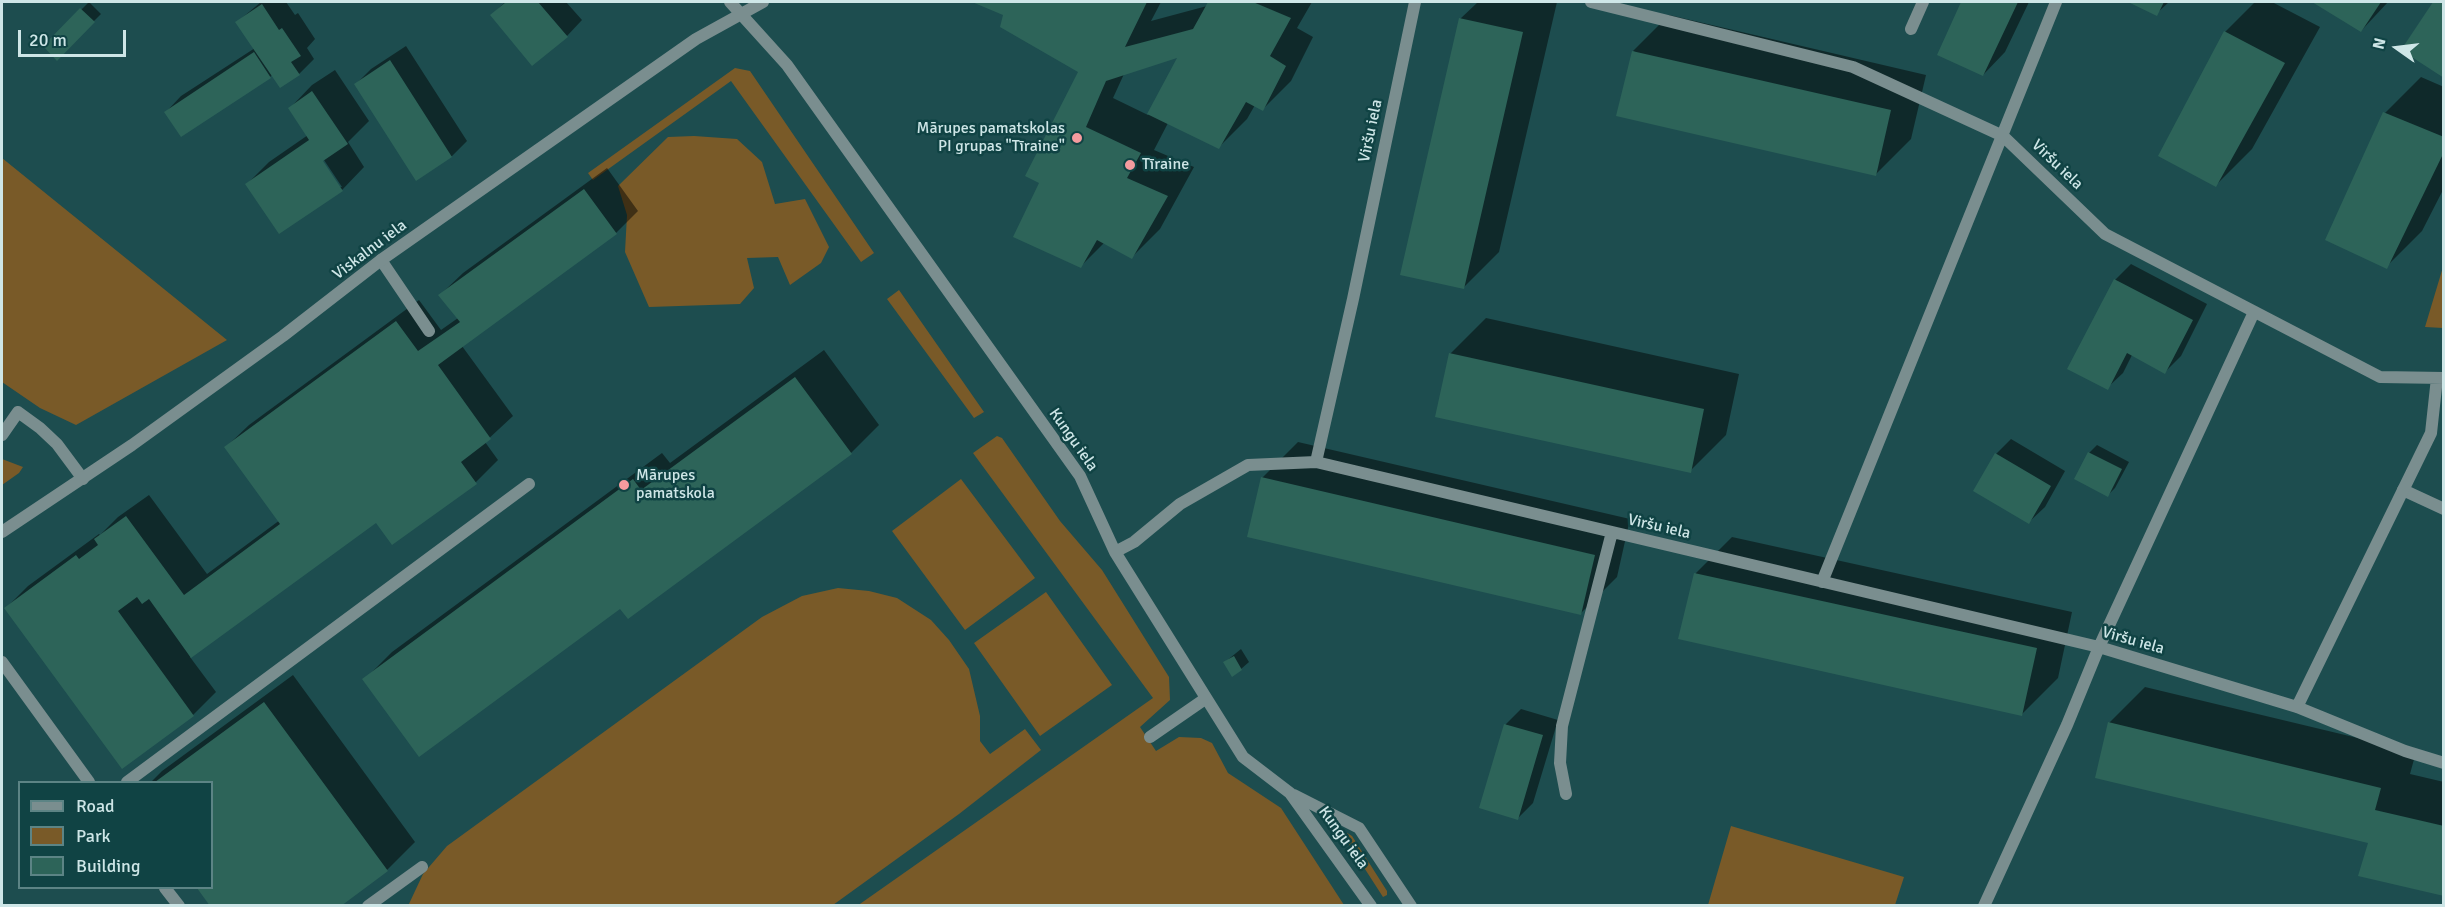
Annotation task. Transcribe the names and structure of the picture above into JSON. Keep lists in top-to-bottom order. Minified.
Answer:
{"streets":{"street":["Viršu iela","Viskalnu iela","Kungu iela"]},"crossings":[["Viskalnu iela","Kungu iela"]],"places":["Mārupes pamatskolas PI grupas \"Tīraine\"","Tīraine","Mārupes pamatskola"],"legend":["Road","Park","Building"],"scale_bar":"20 m","north":"left"}
